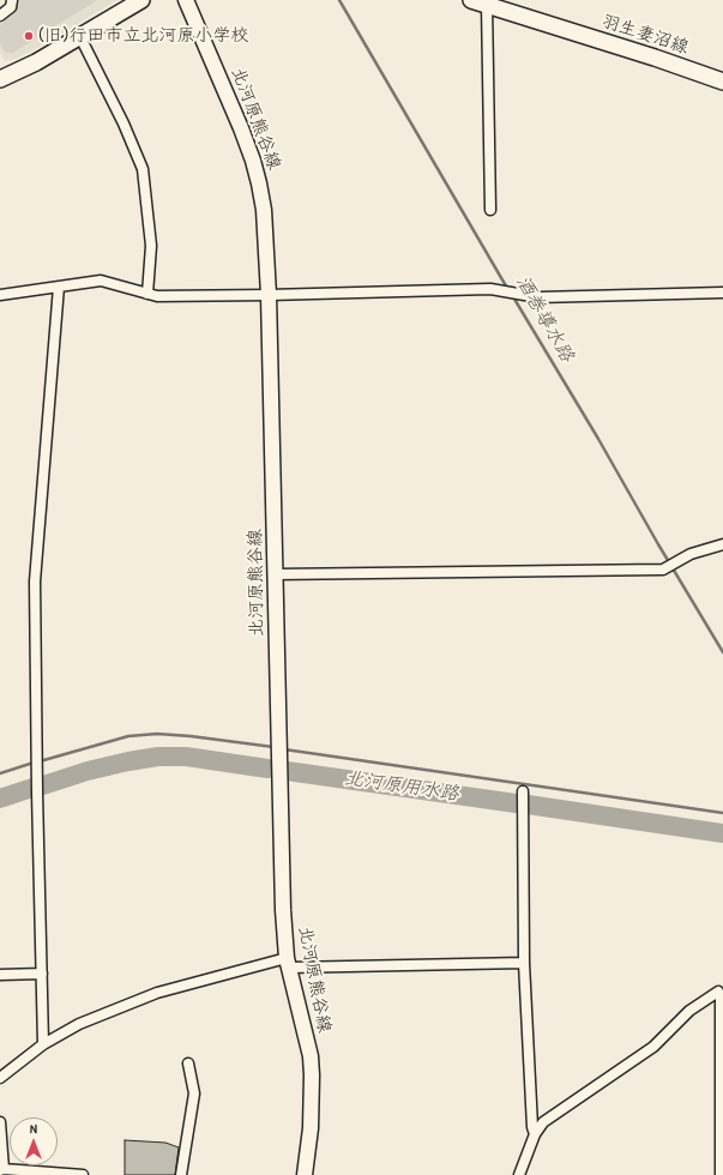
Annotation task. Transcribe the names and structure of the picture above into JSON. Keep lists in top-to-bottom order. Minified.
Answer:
{"streets":{"main road":["羽生妻沼線","北河原熊谷線"]},"water":["酒巻導水路","北河原用水路"],"places":["(旧)行田市立北河原小学校"],"north":"top"}
